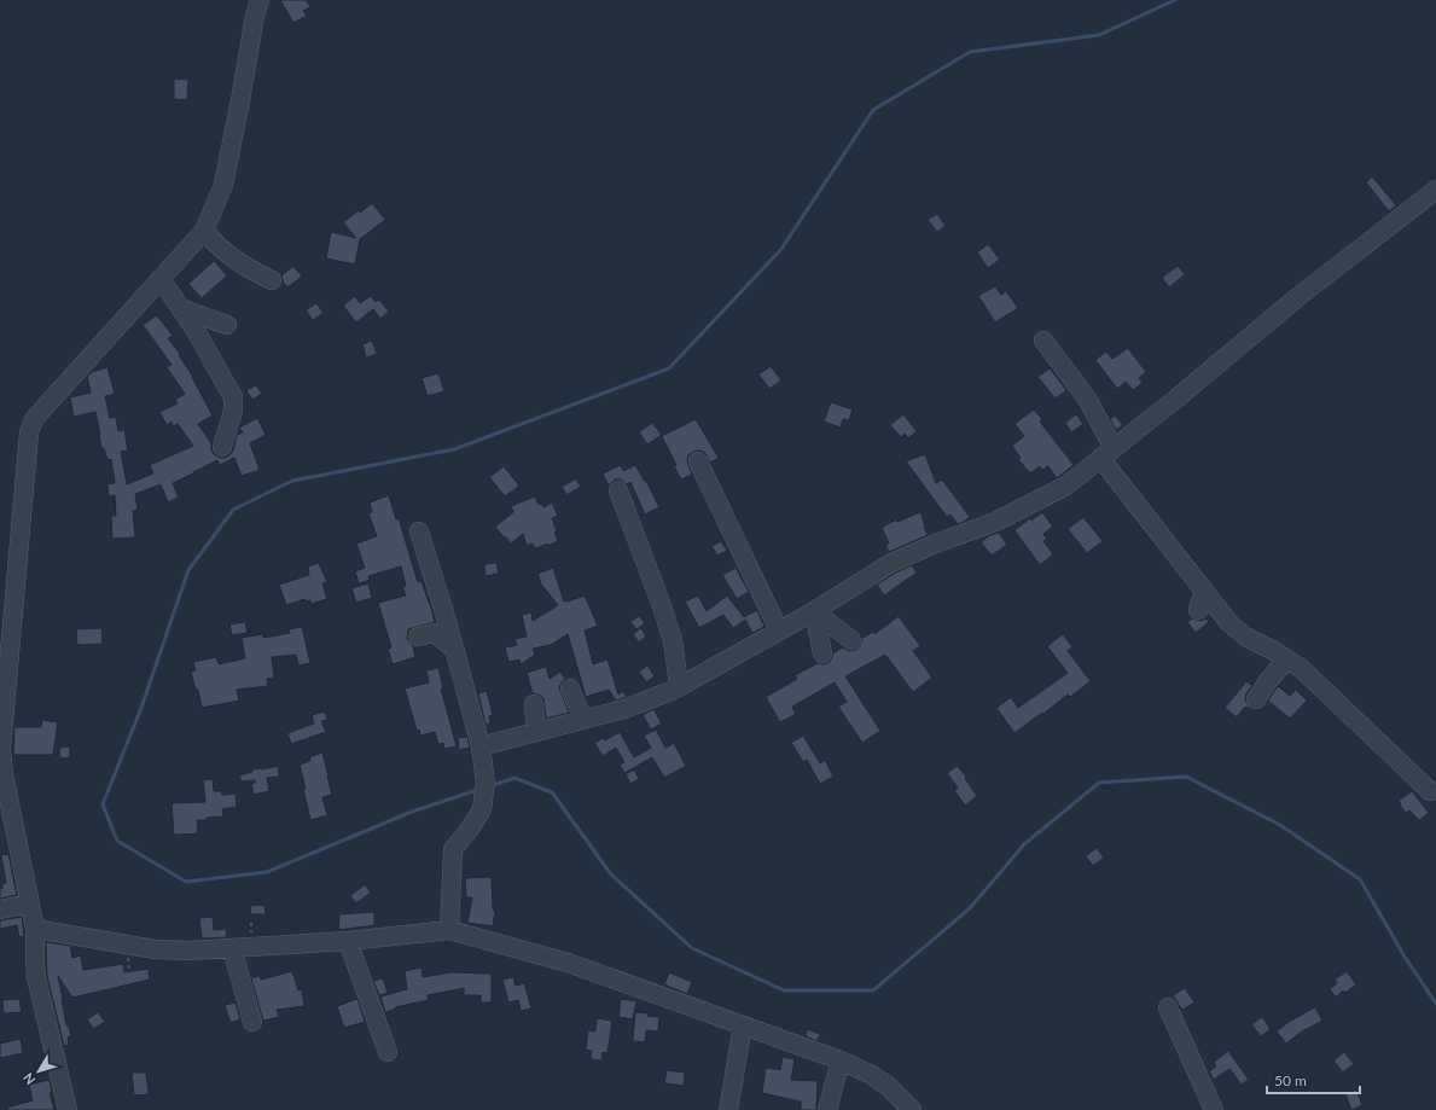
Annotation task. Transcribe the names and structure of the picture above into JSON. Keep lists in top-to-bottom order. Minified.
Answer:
{"scale_bar":"50 m","north":"bottom left"}
